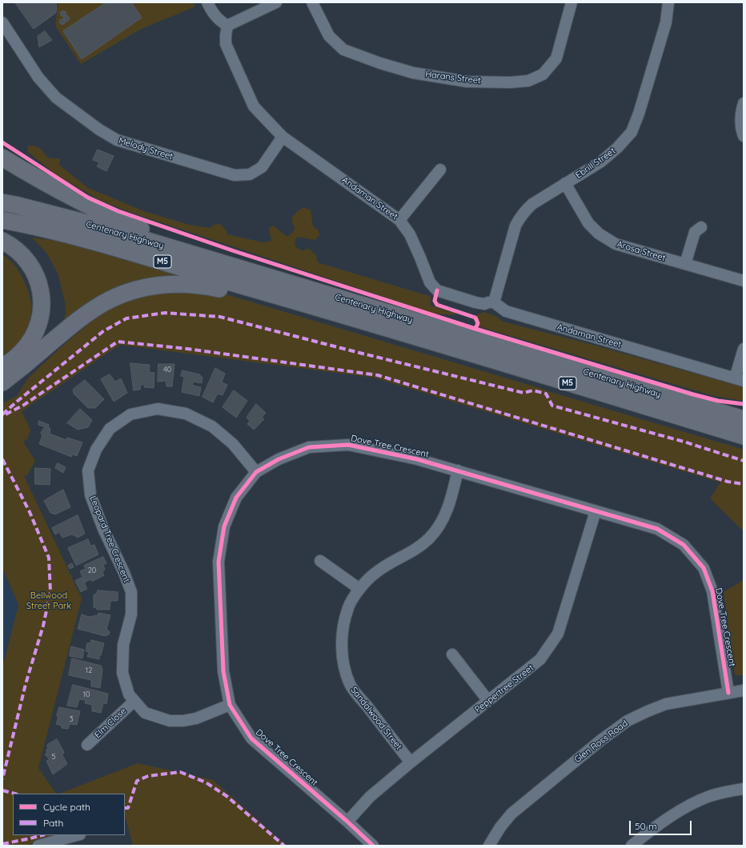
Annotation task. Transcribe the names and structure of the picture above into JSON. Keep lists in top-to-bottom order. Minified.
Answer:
{"streets":{"highway":["Centenary Highway","M5"],"street":["Harans Street","Melody Street","Ebrill Street","Andaman Street","Arosa Street","Dove Tree Crescent","Leopard Tree Crescent","Peppertree Street","Sandalwood Street","Elm Close","Glen Ross Road"]},"crossings":[["Melody Street","Andaman Street"],["Ebrill Street","Andaman Street"],["Ebrill Street","Arosa Street"],["Dove Tree Crescent","Leopard Tree Crescent"],["Dove Tree Crescent","Peppertree Street"],["Dove Tree Crescent","Sandalwood Street"],["Dove Tree Crescent","Glen Ross Road"],["Leopard Tree Crescent","Elm Close"],["Peppertree Street","Sandalwood Street"]],"parks":["Bellwood Street Park"],"house_numbers":["40","20","12","10","3","5"],"legend":["Cycle path","Path"],"scale_bar":"50 m"}
